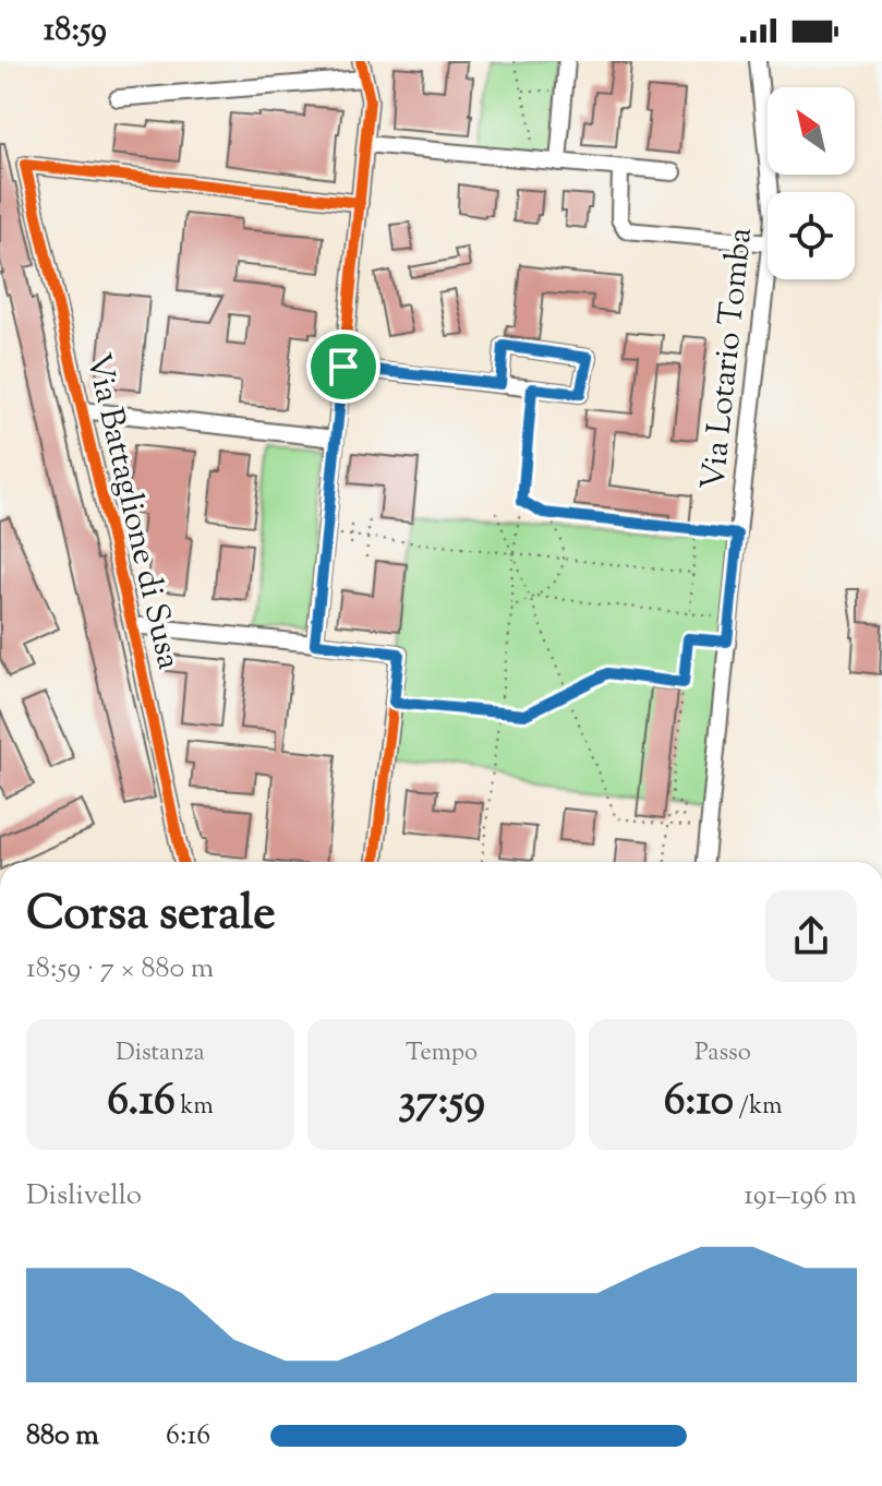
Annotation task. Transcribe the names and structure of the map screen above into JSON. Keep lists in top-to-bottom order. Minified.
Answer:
{"streets":{"street":["Via Lotario Tomba","Via Battaglione di Susa"]},"north":"top left","page":{"status":"18:59","heading":["Corsa serale","18:59 · 7 × 880 m"],"stats":[["Distanza","6.16 km"],["Tempo","37:59"],["Passo","6:10 /km"]],"chart":["Dislivello","191–196 m"],"list":[{"name":"880 m","note":"6:16"}]}}
